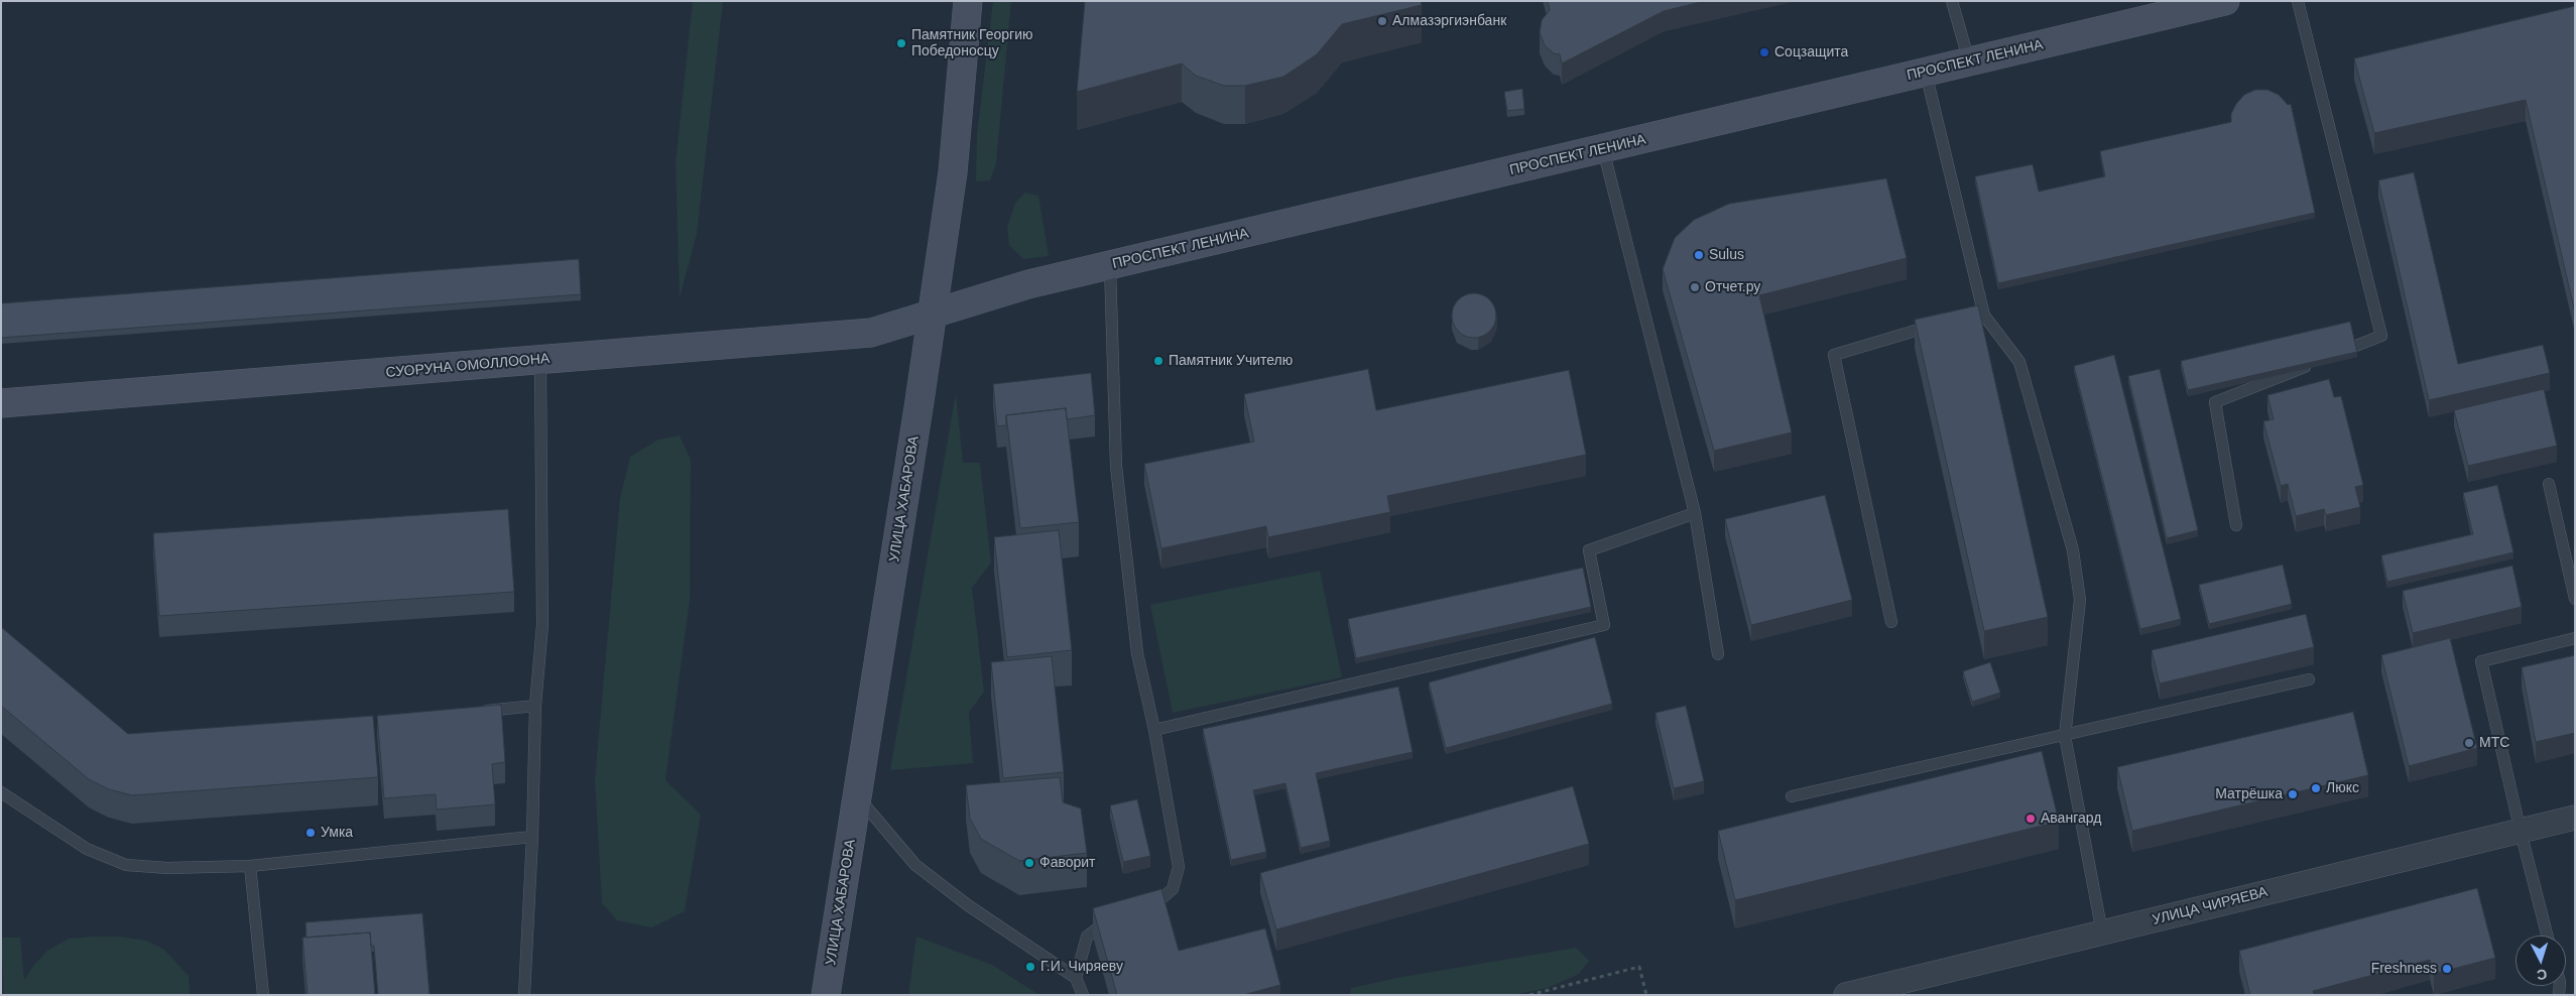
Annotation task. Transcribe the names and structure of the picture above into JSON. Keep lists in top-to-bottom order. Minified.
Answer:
{"streets":{"main road":["ПРОСПЕКТ ЛЕНИНА","СУОРУНА ОМОЛЛООНА","УЛИЦА ХАБАРОВА"],"street":["УЛИЦА ЧИРЯЕВА"]},"crossings":[["ПРОСПЕКТ ЛЕНИНА","СУОРУНА ОМОЛЛООНА"],["ПРОСПЕКТ ЛЕНИНА","УЛИЦА ХАБАРОВА"],["СУОРУНА ОМОЛЛООНА","УЛИЦА ХАБАРОВА"]],"places":["Алмазэргиэнбанк","Памятник Георгию Победоносцу","Соцзащита","Sulus","Отчет.ру","Памятник Учителю","МТС","Люкс","Матрёшка","Авангард","Умка","Фаворит","Г.И. Чиряеву","Freshness"],"north":"bottom"}
